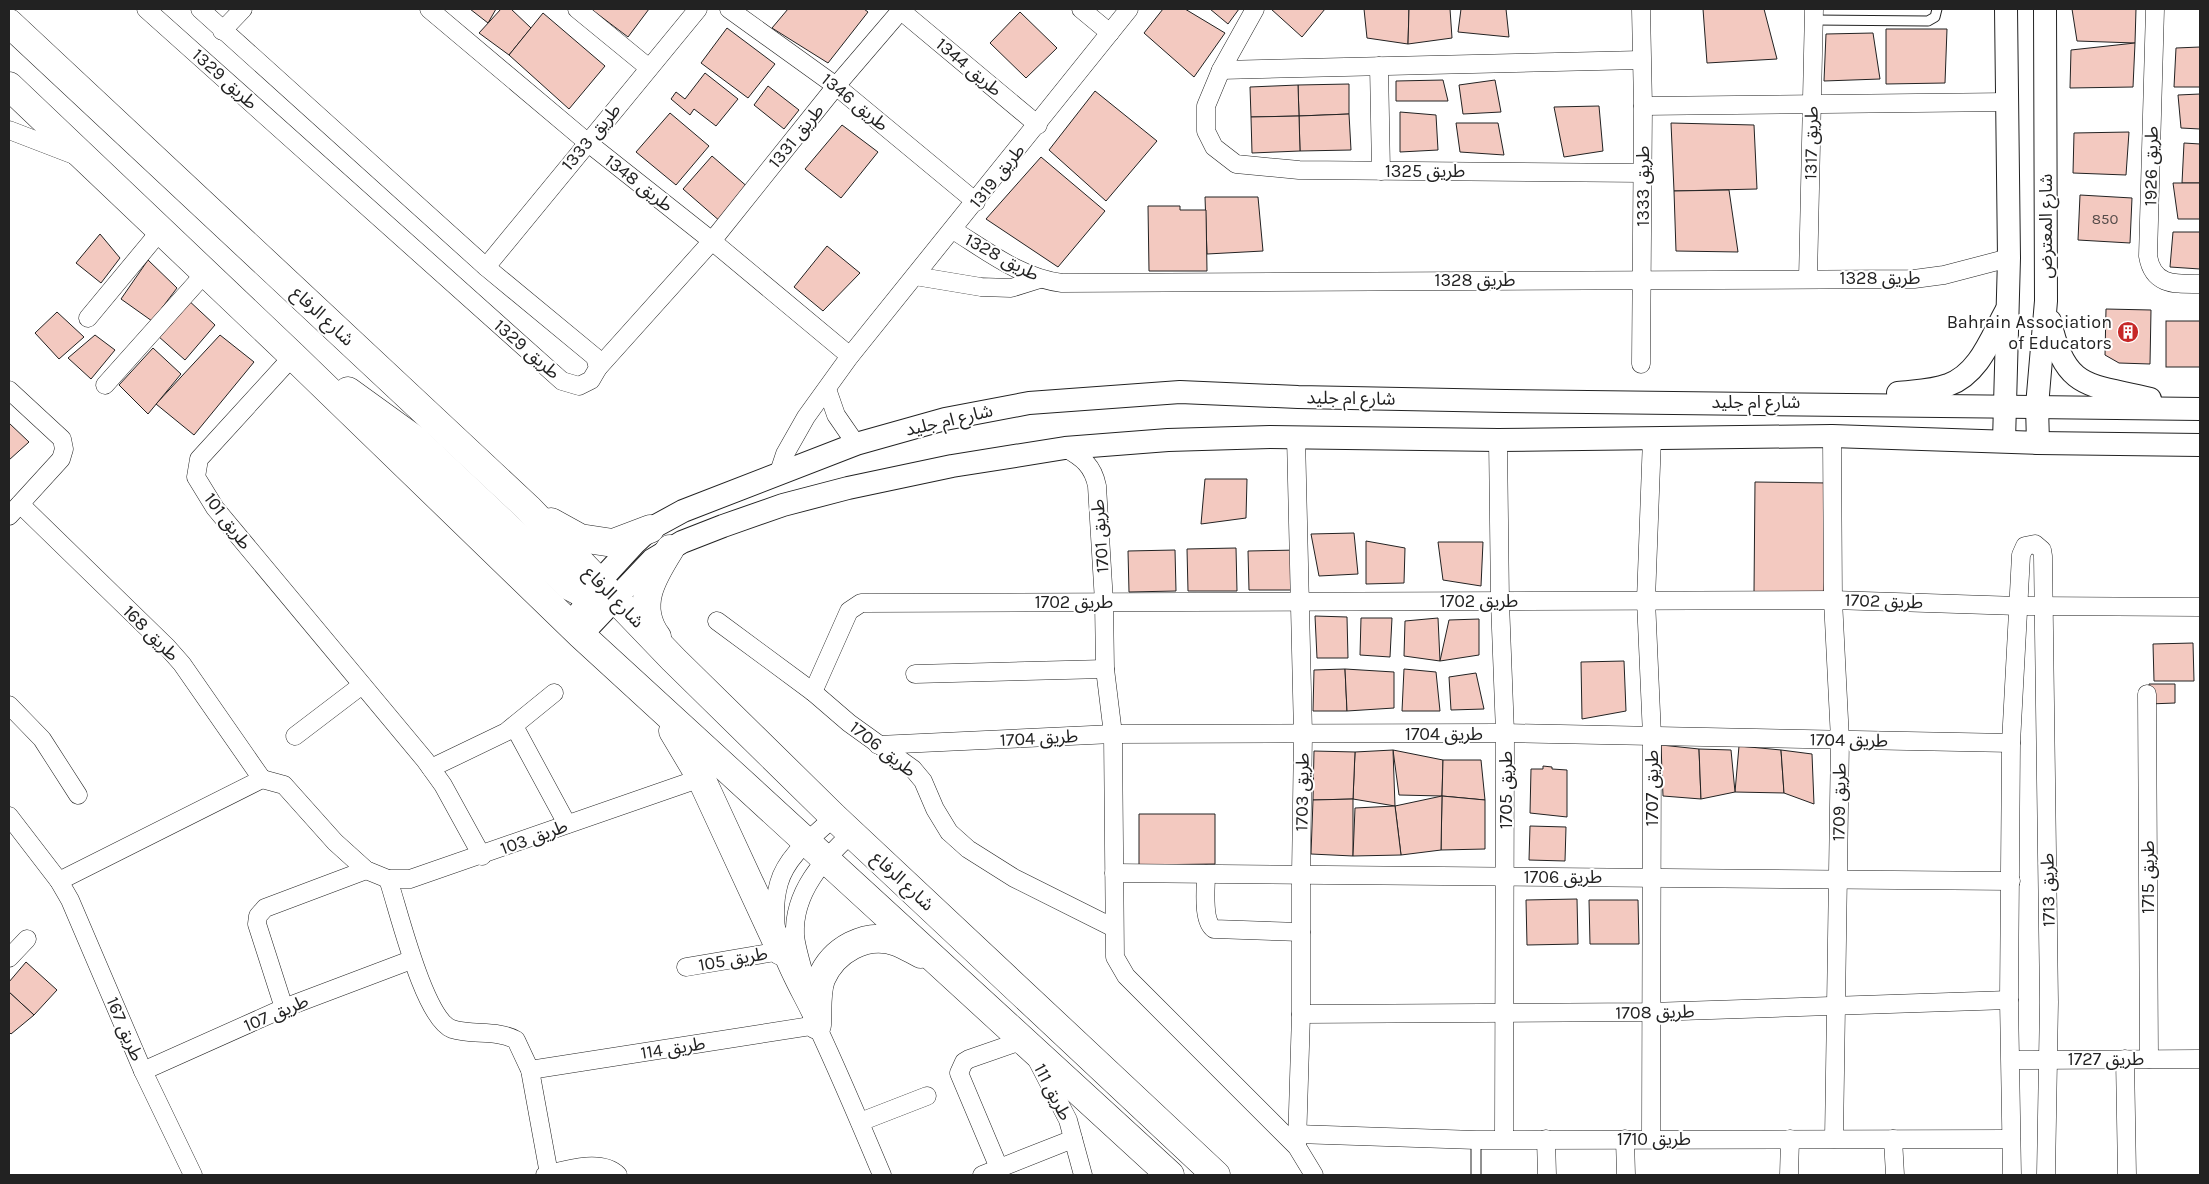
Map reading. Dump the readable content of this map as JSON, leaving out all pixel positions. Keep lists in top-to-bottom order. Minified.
{"streets":{"main road":["شارع الرفاع"],"street":["طريق 1344","طريق 1329","طريق 1346","طريق 1331","طريق 1333","طريق 1317","طريق 1926","طريق 1325","طريق 1319","طريق 1348","شارع المعترض","طريق 1328","شارع ام جليد","طريق 101","طريق 1701","طريق 1702","طريق 168","طريق 1704","طريق 1706","طريق 1707","طريق 1705","طريق 1703","طريق 1709","طريق 103","طريق 1715","طريق 1713","طريق 105","طريق 1708","طريق 107","طريق 167","طريق 114","طريق 1727","طريق 111","طريق 1710"]},"crossings":[["طريق 1344","طريق 1331"],["طريق 1344","طريق 1319"],["طريق 1329","طريق 1331"],["طريق 1329","طريق 1333"],["طريق 1346","طريق 1331"],["طريق 1346","طريق 1319"],["طريق 1331","طريق 1348"],["طريق 1333","طريق 1325"],["طريق 1333","طريق 1348"],["طريق 1333","طريق 1328"],["طريق 1317","طريق 1328"],["طريق 1319","طريق 1348"],["طريق 1319","طريق 1328"],["طريق 1319","شارع ام جليد"],["شارع المعترض","طريق 1328"],["شارع المعترض","شارع ام جليد"],["شارع الرفاع","شارع ام جليد"],["شارع الرفاع","طريق 101"],["شارع الرفاع","طريق 111"],["شارع ام جليد","طريق 1701"],["شارع ام جليد","طريق 1707"],["شارع ام جليد","طريق 1705"],["شارع ام جليد","طريق 1703"],["شارع ام جليد","طريق 1709"],["طريق 101","طريق 103"],["طريق 1701","طريق 1702"],["طريق 1701","طريق 1704"],["طريق 1701","طريق 1706"],["طريق 1701","طريق 1703"],["طريق 1701","طريق 1710"],["طريق 1702","طريق 1706"],["طريق 1702","طريق 1707"],["طريق 1702","طريق 1705"],["طريق 1702","طريق 1703"],["طريق 1702","طريق 1709"],["طريق 1702","طريق 1713"],["طريق 168","طريق 103"],["طريق 1704","طريق 1706"],["طريق 1704","طريق 1707"],["طريق 1704","طريق 1705"],["طريق 1704","طريق 1703"],["طريق 1704","طريق 1709"],["طريق 1704","طريق 1713"],["طريق 1706","طريق 1707"],["طريق 1706","طريق 1705"],["طريق 1706","طريق 1703"],["طريق 1706","طريق 1709"],["طريق 1706","طريق 1713"],["طريق 1707","طريق 1708"],["طريق 1707","طريق 1710"],["طريق 1705","طريق 1708"],["طريق 1705","طريق 1710"],["طريق 1703","طريق 1708"],["طريق 1703","طريق 1710"],["طريق 1709","طريق 1708"],["طريق 1709","طريق 1710"],["طريق 1715","طريق 1727"],["طريق 1713","طريق 1708"],["طريق 1713","طريق 1727"],["طريق 1713","طريق 1710"],["طريق 107","طريق 167"]],"places":{"building":["Bahrain Association of Educators"]},"house_numbers":["850"]}
